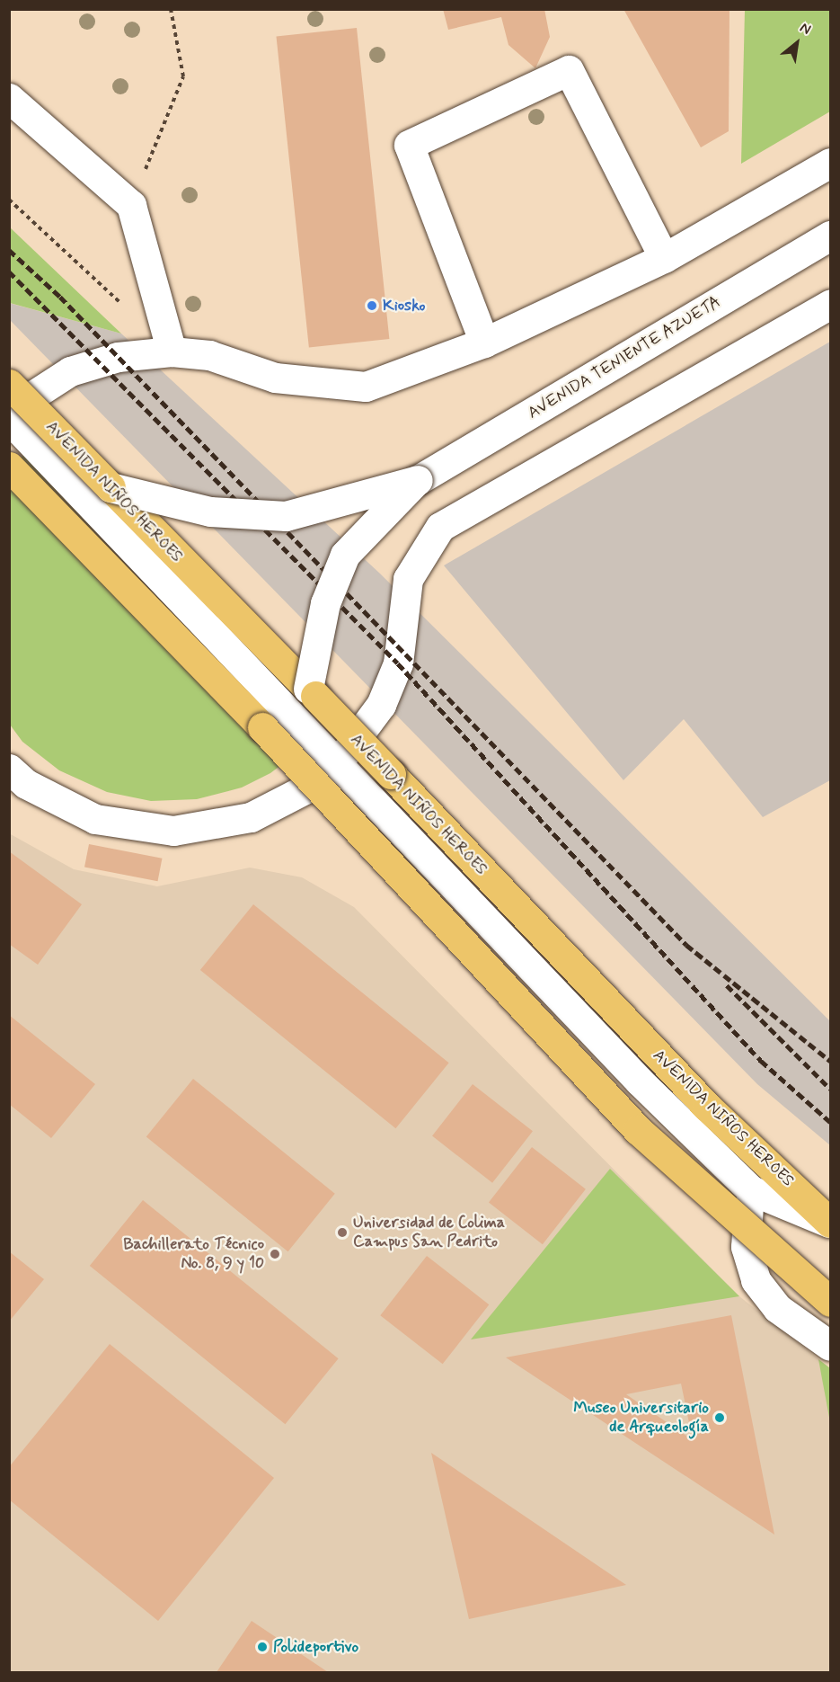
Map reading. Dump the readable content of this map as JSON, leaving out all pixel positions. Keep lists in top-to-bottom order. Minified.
{"streets":{"main road":["AVENIDA NIÑOS HEROES"],"street":["AVENIDA TENIENTE AZUETA"]},"crossings":[["AVENIDA TENIENTE AZUETA","AVENIDA NIÑOS HEROES"]],"places":["Kiosko","Universidad de Colima Campus San Pedrito","Bachillerato Técnico No. 8, 9 y 10","Museo Universitario de Arqueología","Polideportivo"],"north":"top right"}
